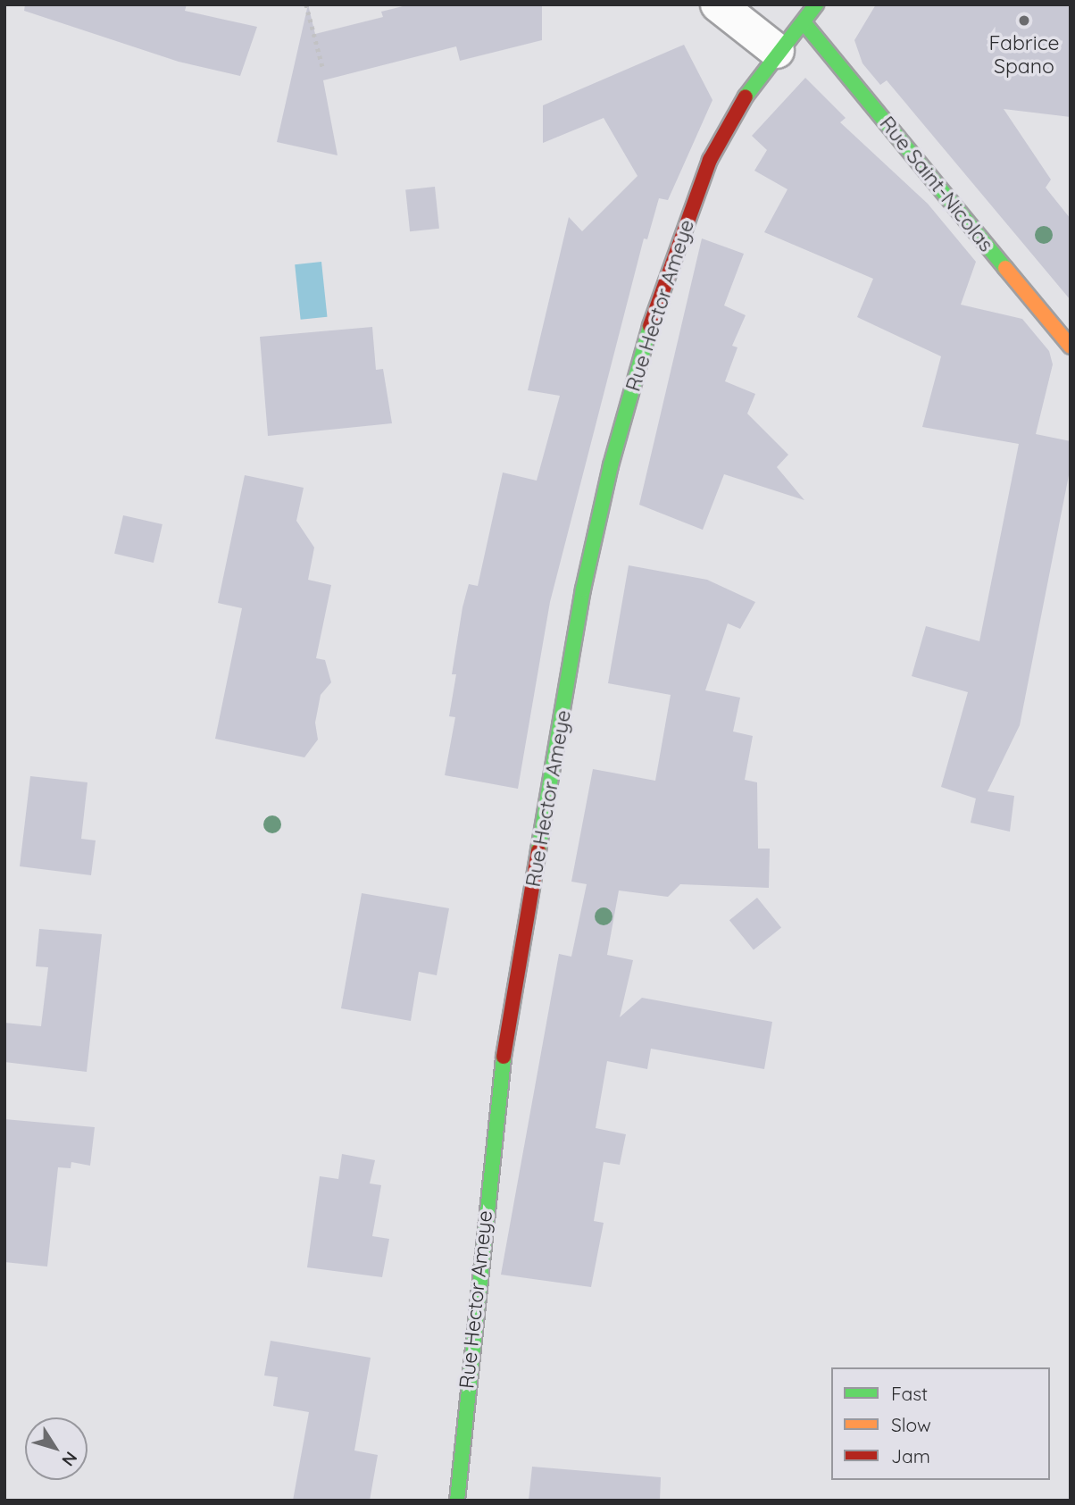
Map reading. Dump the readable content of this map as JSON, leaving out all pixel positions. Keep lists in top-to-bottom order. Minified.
{"streets":{"street":["Rue Saint-Nicolas","Rue Hector Ameye"]},"crossings":[["Rue Saint-Nicolas","Rue Hector Ameye"]],"places":["Fabrice Spano"],"legend":["Fast","Slow","Jam"],"north":"bottom right"}
